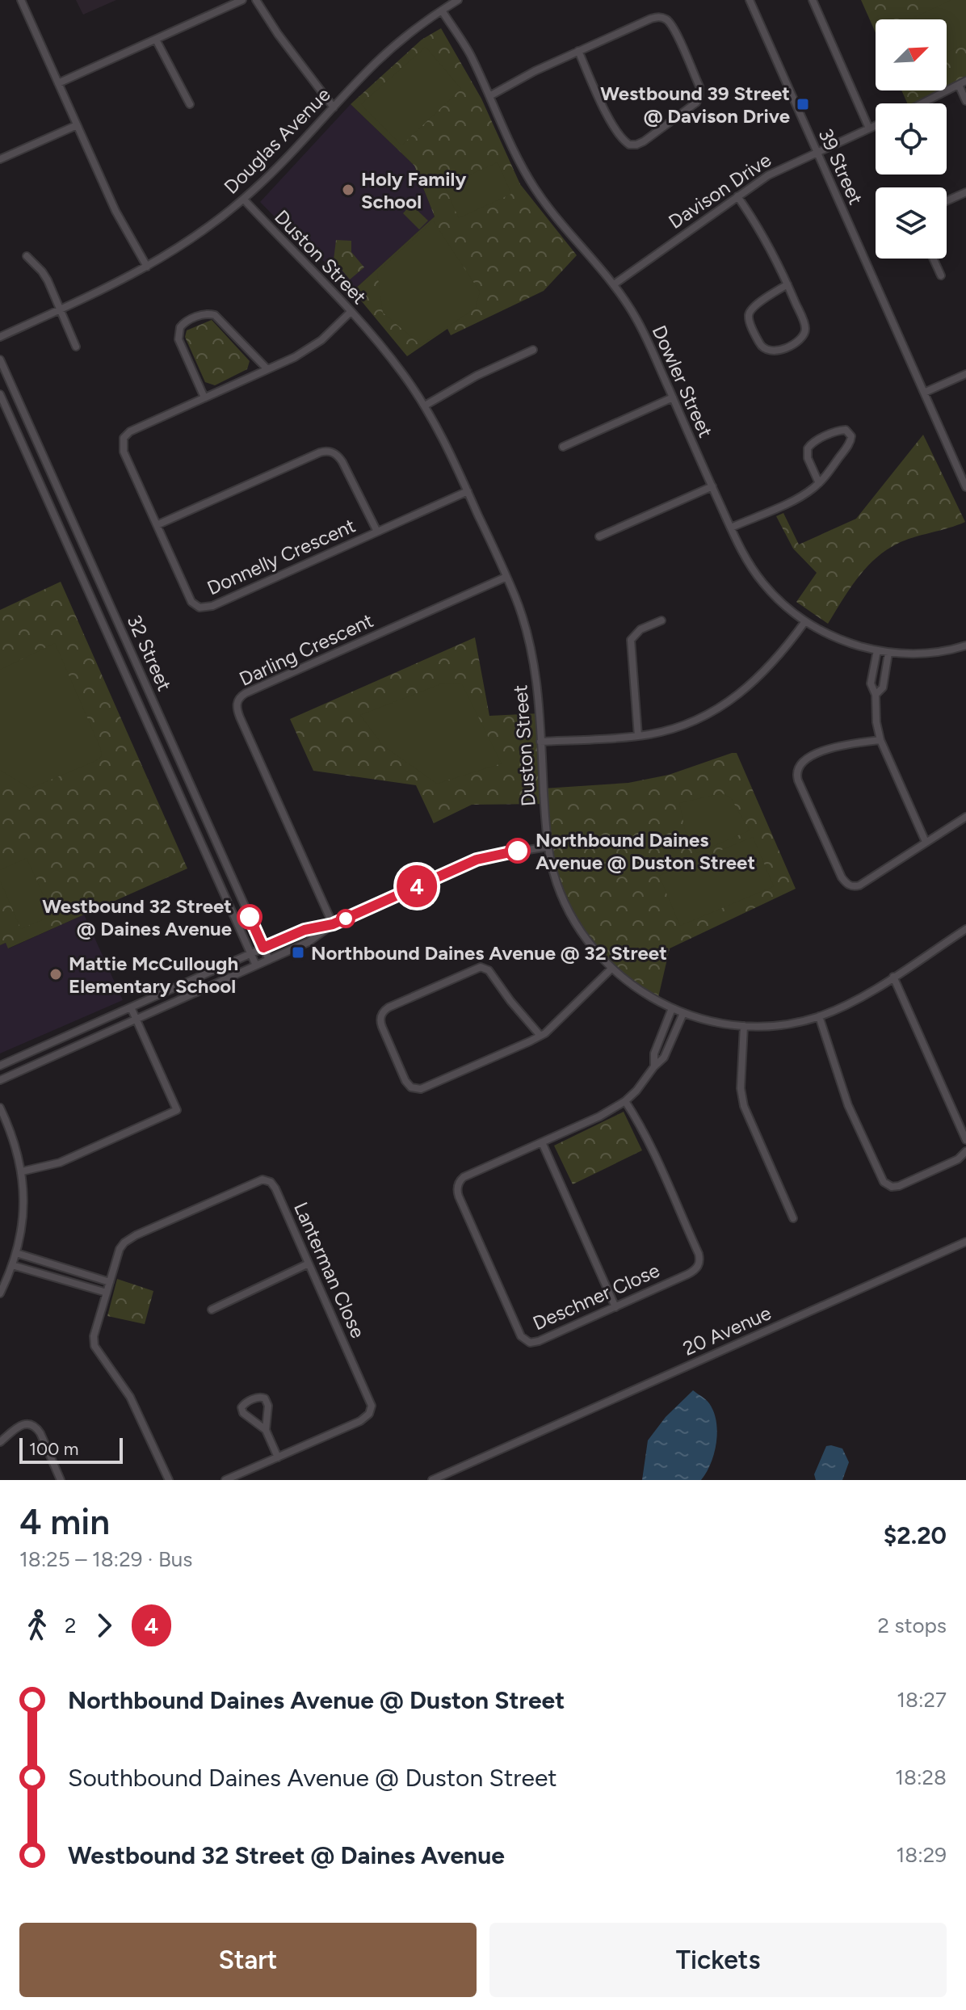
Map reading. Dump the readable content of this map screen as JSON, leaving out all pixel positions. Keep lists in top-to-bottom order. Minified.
{"streets":{"street":["Douglas Avenue","39 Street","Davison Drive","Duston Street","Dowler Street","Donnelly Crescent","Darling Crescent","32 Street","Lanterman Close","Deschner Close","20 Avenue"]},"crossings":[["Douglas Avenue","Duston Street"],["Douglas Avenue","Dowler Street"],["39 Street","Davison Drive"],["Davison Drive","Dowler Street"],["Duston Street","Donnelly Crescent"],["Duston Street","Darling Crescent"],["Duston Street","Deschner Close"]],"places":{"transit":["Westbound 39 Street @ Davison Drive","Northbound Daines Avenue @ 32 Street"],"other":["Holy Family School","Northbound Daines Avenue @ Duston Street","Westbound 32 Street @ Daines Avenue","Mattie McCullough Elementary School"]},"lines":["bus line 4"],"scale_bar":"100 m","north":"top right","page":{"on_map":"4","scale":"100 m","heading":["4 min","18:25 – 18:29 · Bus","$2.20"],"legs":["2","4","2 stops"],"list":[{"name":"Northbound Daines Avenue @ Duston Street","value":"18:27"},{"name":"Southbound Daines Avenue @ Duston Street","value":"18:28"},{"name":"Westbound 32 Street @ Daines Avenue","value":"18:29"}],"buttons":["Start","Tickets"]}}
